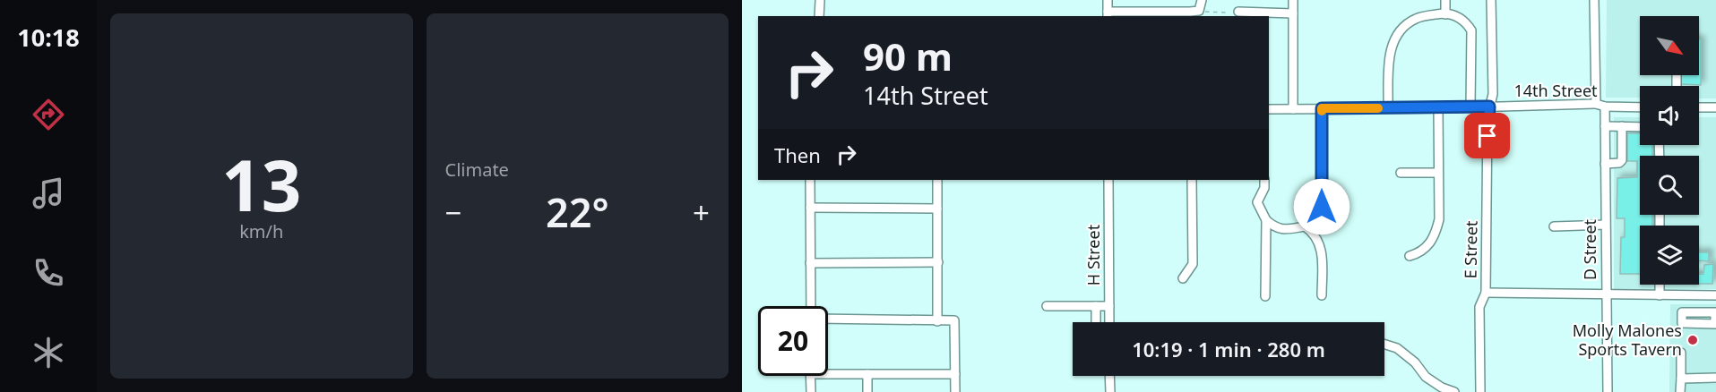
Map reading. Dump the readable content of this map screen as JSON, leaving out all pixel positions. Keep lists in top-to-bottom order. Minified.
{"streets":{"street":["14th Street","E Street","D Street","H Street"]},"crossings":[["14th Street","E Street"],["14th Street","D Street"]],"places":["Molly Malones Sports Tavern"],"north":"bottom right","page":{"tabs":"10:18","tile":[["13","km/h"],"Climate"],"turn":["90 m","14th Street"],"then":"Then","heat":["−","22°","+"],"limit":"20","trip":"10:19 · 1 min · 280 m"}}
